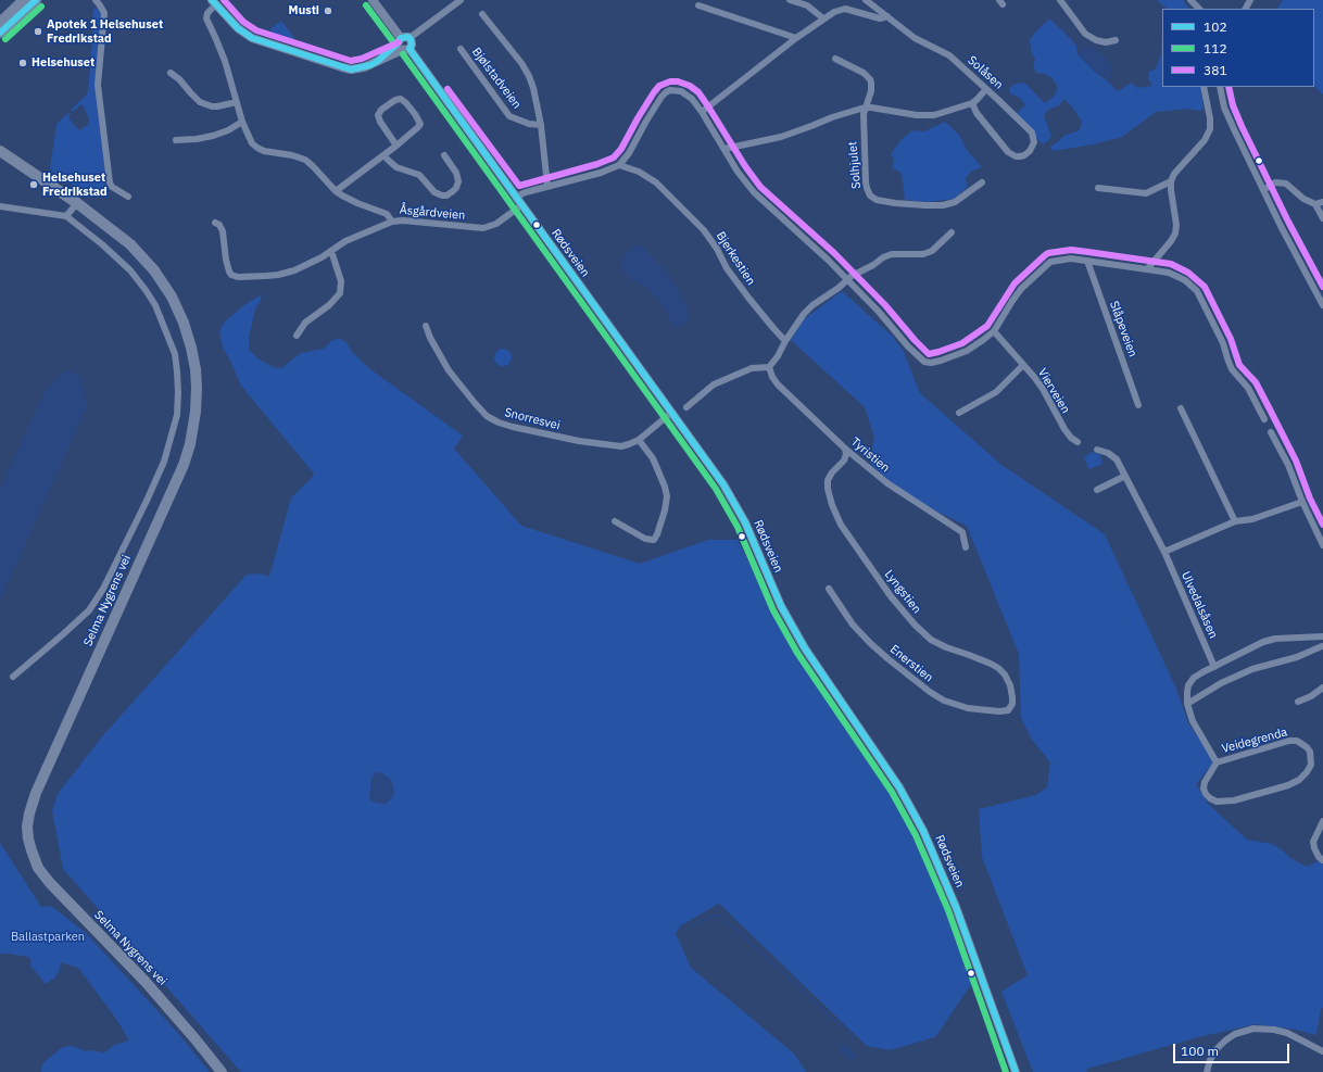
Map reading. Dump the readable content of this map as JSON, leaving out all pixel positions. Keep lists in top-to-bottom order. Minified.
{"streets":{"main road":["Selma Nygrens vei"],"street":["Solåsen","Bjølstadveien","Solhjulet","Åsgårdveien","Rødsveien","Bjerkestien","Slåpeveien","Vierveien","Snorresvei","Tyristien","Lyngstien","Ulvedalsåsen","Enerstien","Veidegrenda"]},"crossings":[["Åsgårdveien","Rødsveien"],["Rødsveien","Snorresvei"],["Tyristien","Lyngstien"],["Lyngstien","Enerstien"],["Ulvedalsåsen","Veidegrenda"]],"parks":["Ballastparken"],"places":["Musti","Apotek 1 Helsehuset Fredrikstad","Helsehuset","Helsehuset Fredrikstad"],"lines":["transit line 102","transit line 381","transit line 112"],"legend":["102","112","381"],"scale_bar":"100 m"}
